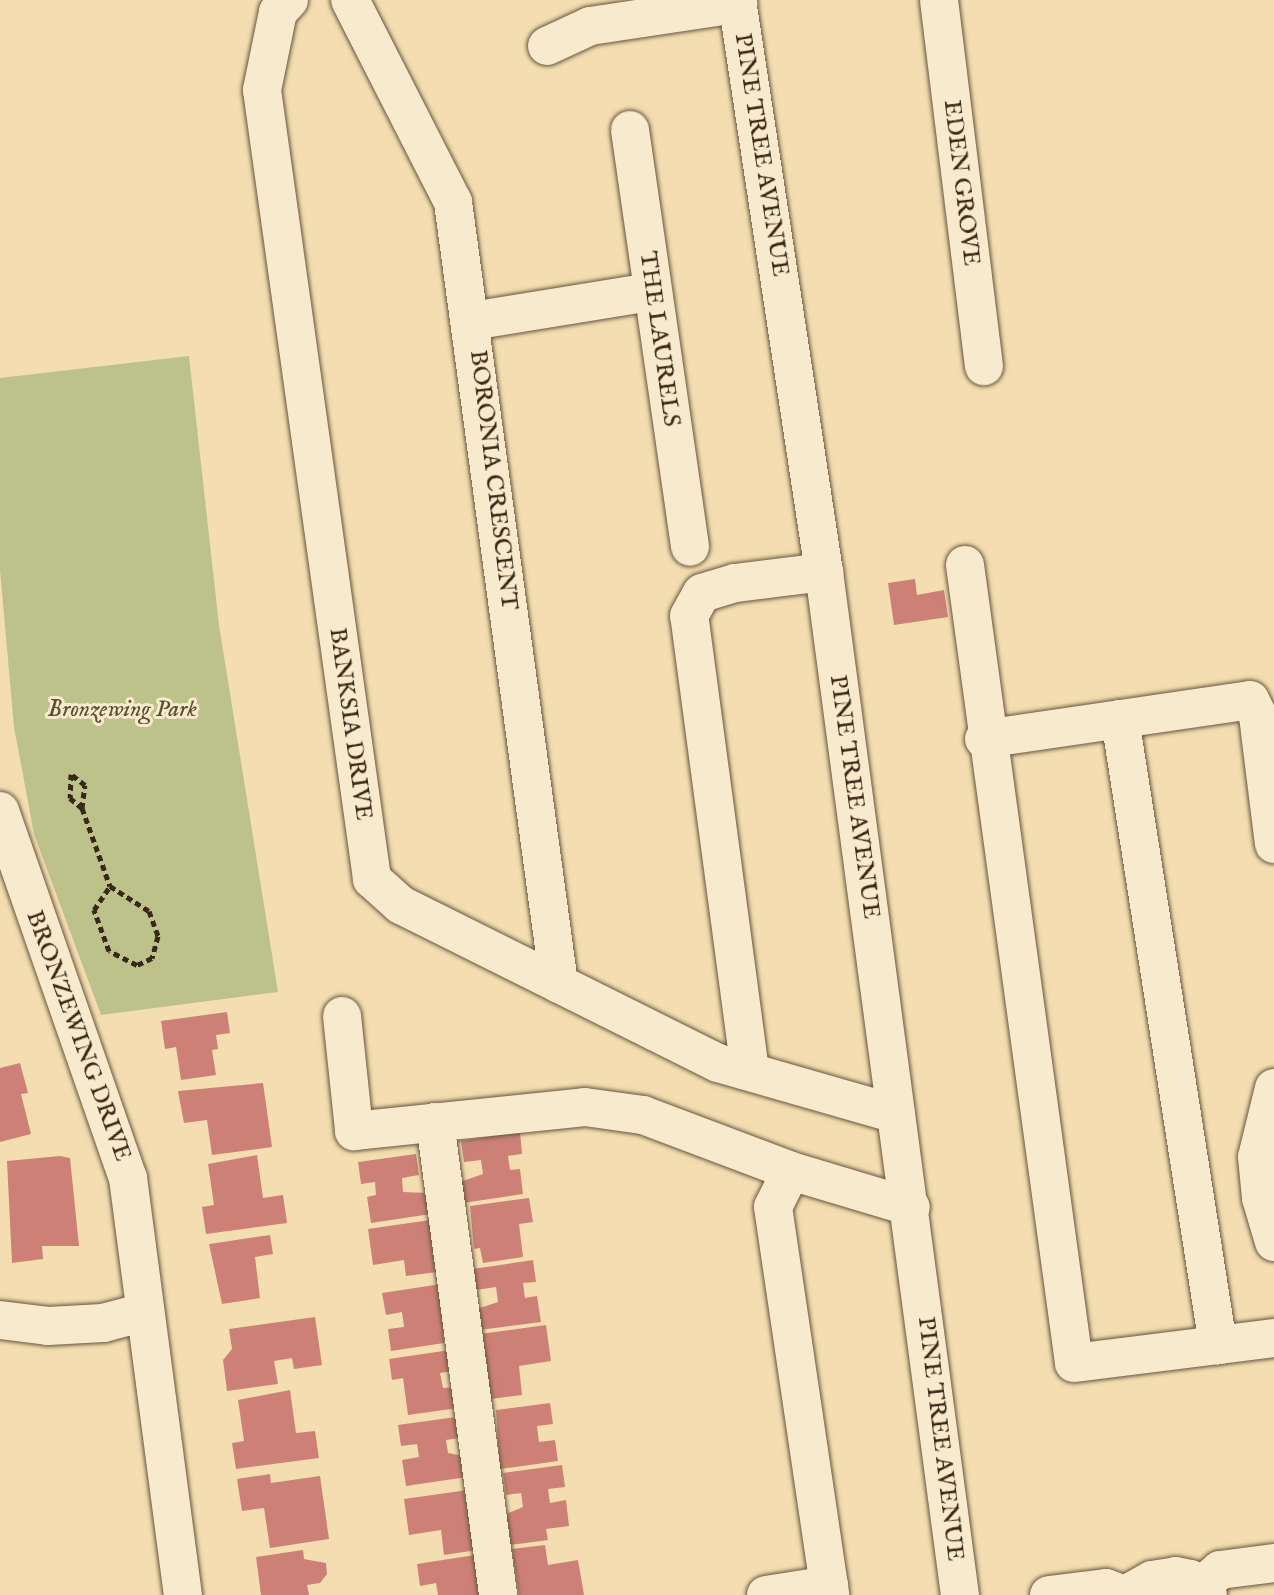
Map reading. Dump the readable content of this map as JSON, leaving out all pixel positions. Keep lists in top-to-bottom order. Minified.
{"streets":{"street":["PINE TREE AVENUE","EDEN GROVE","THE LAURELS","BORONIA CRESCENT","BANKSIA DRIVE","BRONZEWING DRIVE"]},"crossings":[["PINE TREE AVENUE","BANKSIA DRIVE"],["BORONIA CRESCENT","BANKSIA DRIVE"]],"parks":["Bronzewing Park"]}
